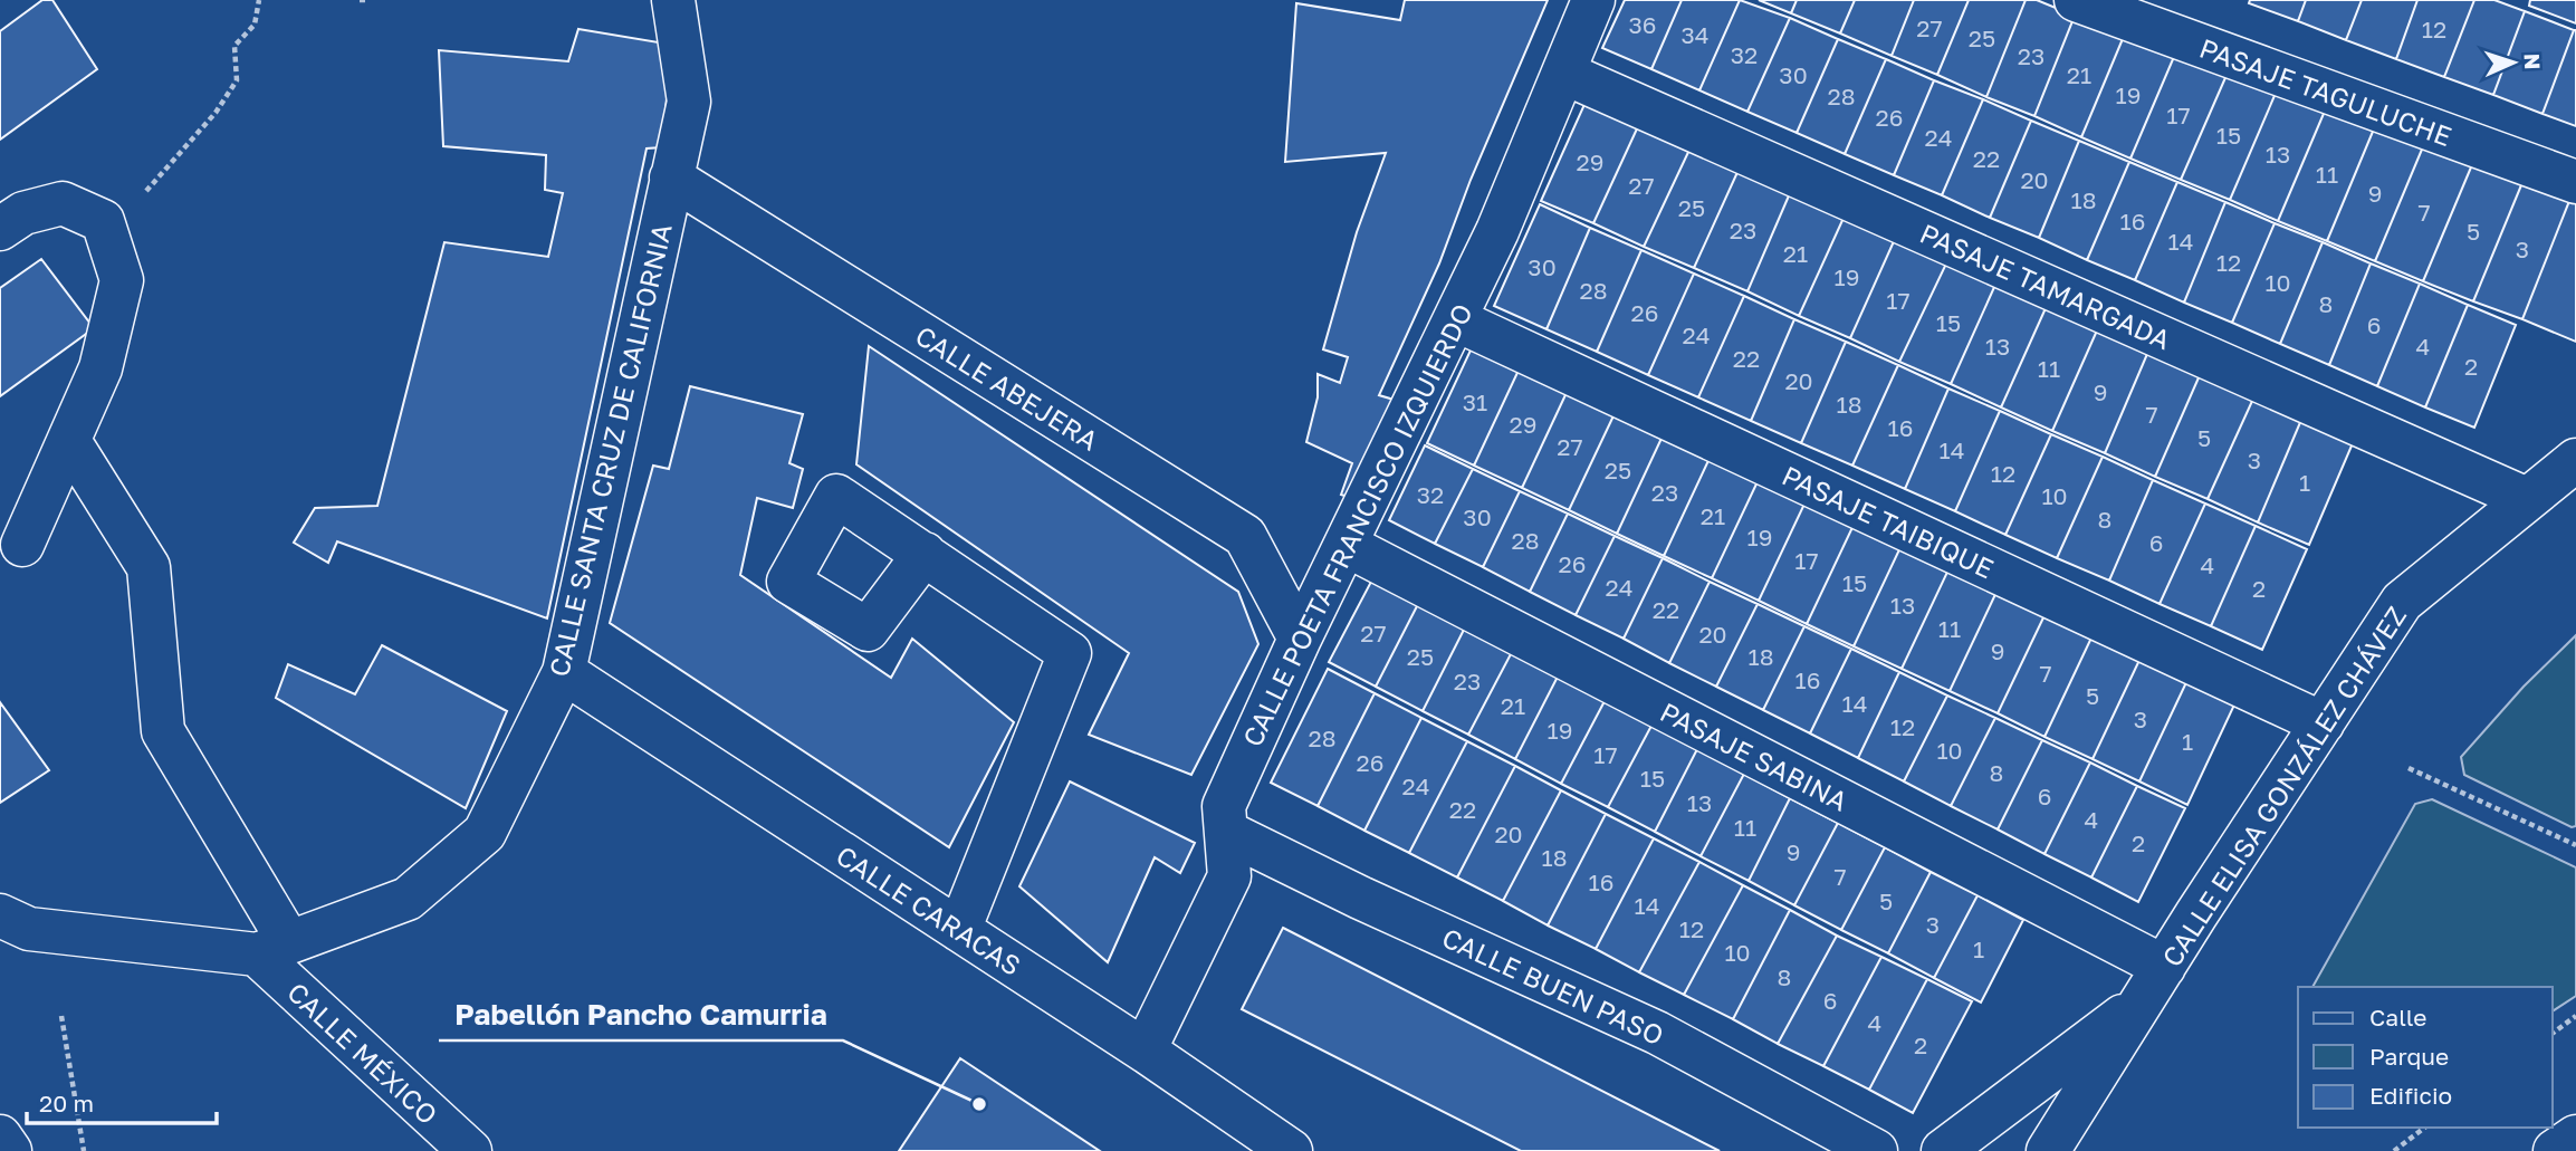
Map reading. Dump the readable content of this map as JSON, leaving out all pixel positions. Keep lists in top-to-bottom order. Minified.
{"streets":{"main road":["PASAJE TAGULUCHE","PASAJE TAMARGADA","CALLE ABEJERA","CALLE SANTA CRUZ DE CALIFORNIA","PASAJE TAIBIQUE","CALLE POETA FRANCISCO IZQUIERDO","PASAJE SABINA","CALLE ELISA GONZÁLEZ CHÁVEZ","CALLE CARACAS","CALLE BUEN PASO","CALLE MÉXICO"]},"crossings":[["PASAJE TAMARGADA","CALLE POETA FRANCISCO IZQUIERDO"],["PASAJE TAMARGADA","CALLE ELISA GONZÁLEZ CHÁVEZ"],["CALLE ABEJERA","CALLE SANTA CRUZ DE CALIFORNIA"],["CALLE ABEJERA","CALLE POETA FRANCISCO IZQUIERDO"],["CALLE SANTA CRUZ DE CALIFORNIA","CALLE CARACAS"],["CALLE SANTA CRUZ DE CALIFORNIA","CALLE MÉXICO"],["PASAJE TAIBIQUE","CALLE POETA FRANCISCO IZQUIERDO"],["PASAJE TAIBIQUE","CALLE ELISA GONZÁLEZ CHÁVEZ"],["CALLE POETA FRANCISCO IZQUIERDO","PASAJE SABINA"],["CALLE POETA FRANCISCO IZQUIERDO","CALLE CARACAS"],["CALLE POETA FRANCISCO IZQUIERDO","CALLE BUEN PASO"],["PASAJE SABINA","CALLE ELISA GONZÁLEZ CHÁVEZ"]],"places":["Pabellón Pancho Camurria"],"house_numbers":["36","27","12","34","25","32","23","30","21","19","28","17","26","15","24","13","22","29","11","20","27","9","18","25","7","16","23","5","14","3","21","12","30","19","10","28","17","8","26","15","6","24","13","4","22","2","11","20","9","31","18","7","29","16","5","27","14","3","25","12","1","23","32","10","21","30","8","19","28","6","17","26","4","15","24","2","13","22","11","27","20","9","25","18","7","16","23","5","14","21","3","12","19","28","1","10","17","26","8","15","24","6","13","22","4","11","20","2","9","18","7","16","5","14","3","12","1","10","8","6","4","2"],"legend":["Calle","Parque","Edificio"],"scale_bar":"20 m","north":"right"}
